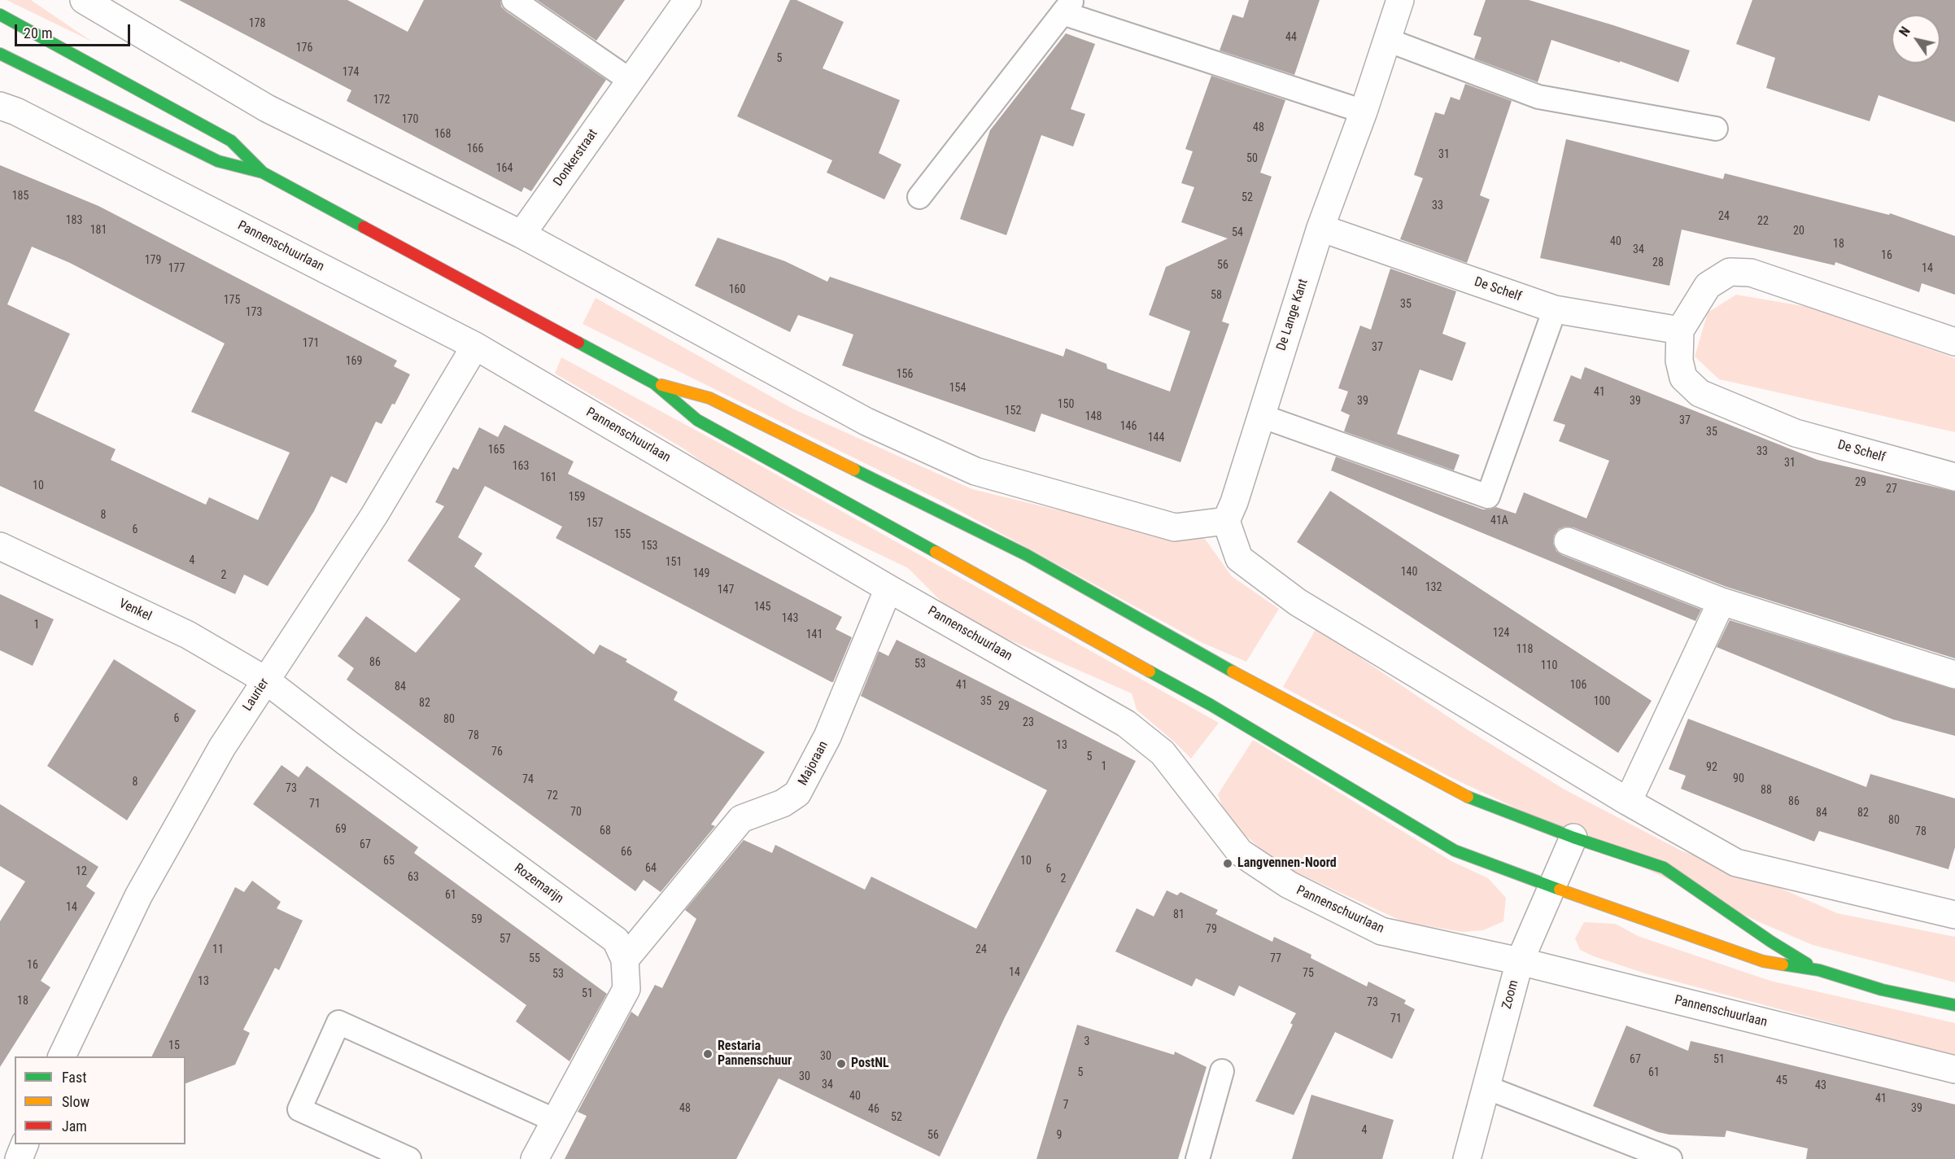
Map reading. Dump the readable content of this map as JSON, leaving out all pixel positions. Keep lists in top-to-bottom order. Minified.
{"streets":{"street":["Donkerstraat","Pannenschuurlaan","De Schelf","De Lange Kant","Venkel","Laurier","Majoraan","Rozemarijn","Zoom"]},"crossings":[["Pannenschuurlaan","Laurier"],["Pannenschuurlaan","Majoraan"],["Pannenschuurlaan","Zoom"],["De Schelf","De Lange Kant"],["Venkel","Laurier"],["Venkel","Rozemarijn"],["Laurier","Rozemarijn"],["Majoraan","Rozemarijn"]],"places":["Langvennen-Noord","Restaria Pannenschuur","PostNL"],"house_numbers":["178","44","176","5","174","172","170","48","168","166","31","50","164","185","52","33","24","183","22","181","20","54","40","18","34","16","179","28","56","177","14","160","58","175","35","173","171","37","169","156","154","41","39","39","150","152","148","37","146","35","144","165","33","31","163","161","29","10","27","159","8","41A","157","6","155","153","4","151","140","149","2","132","147","145","143","1","124","141","118","86","53","110","41","106","84","35","100","82","29","6","80","23","78","13","76","5","1","92","90","74","8","73","88","72","86","71","70","84","82","80","69","68","78","67","66","65","10","64","6","12","63","2","61","14","81","59","79","57","11","24","55","77","16","14","75","53","13","51","18","73","71","3","15","30","67","51","5","61","30","45","34","43","40","41","7","48","39","46","52","4","56","9"],"legend":["Fast","Slow","Jam"],"scale_bar":"20 m","north":"top left"}
